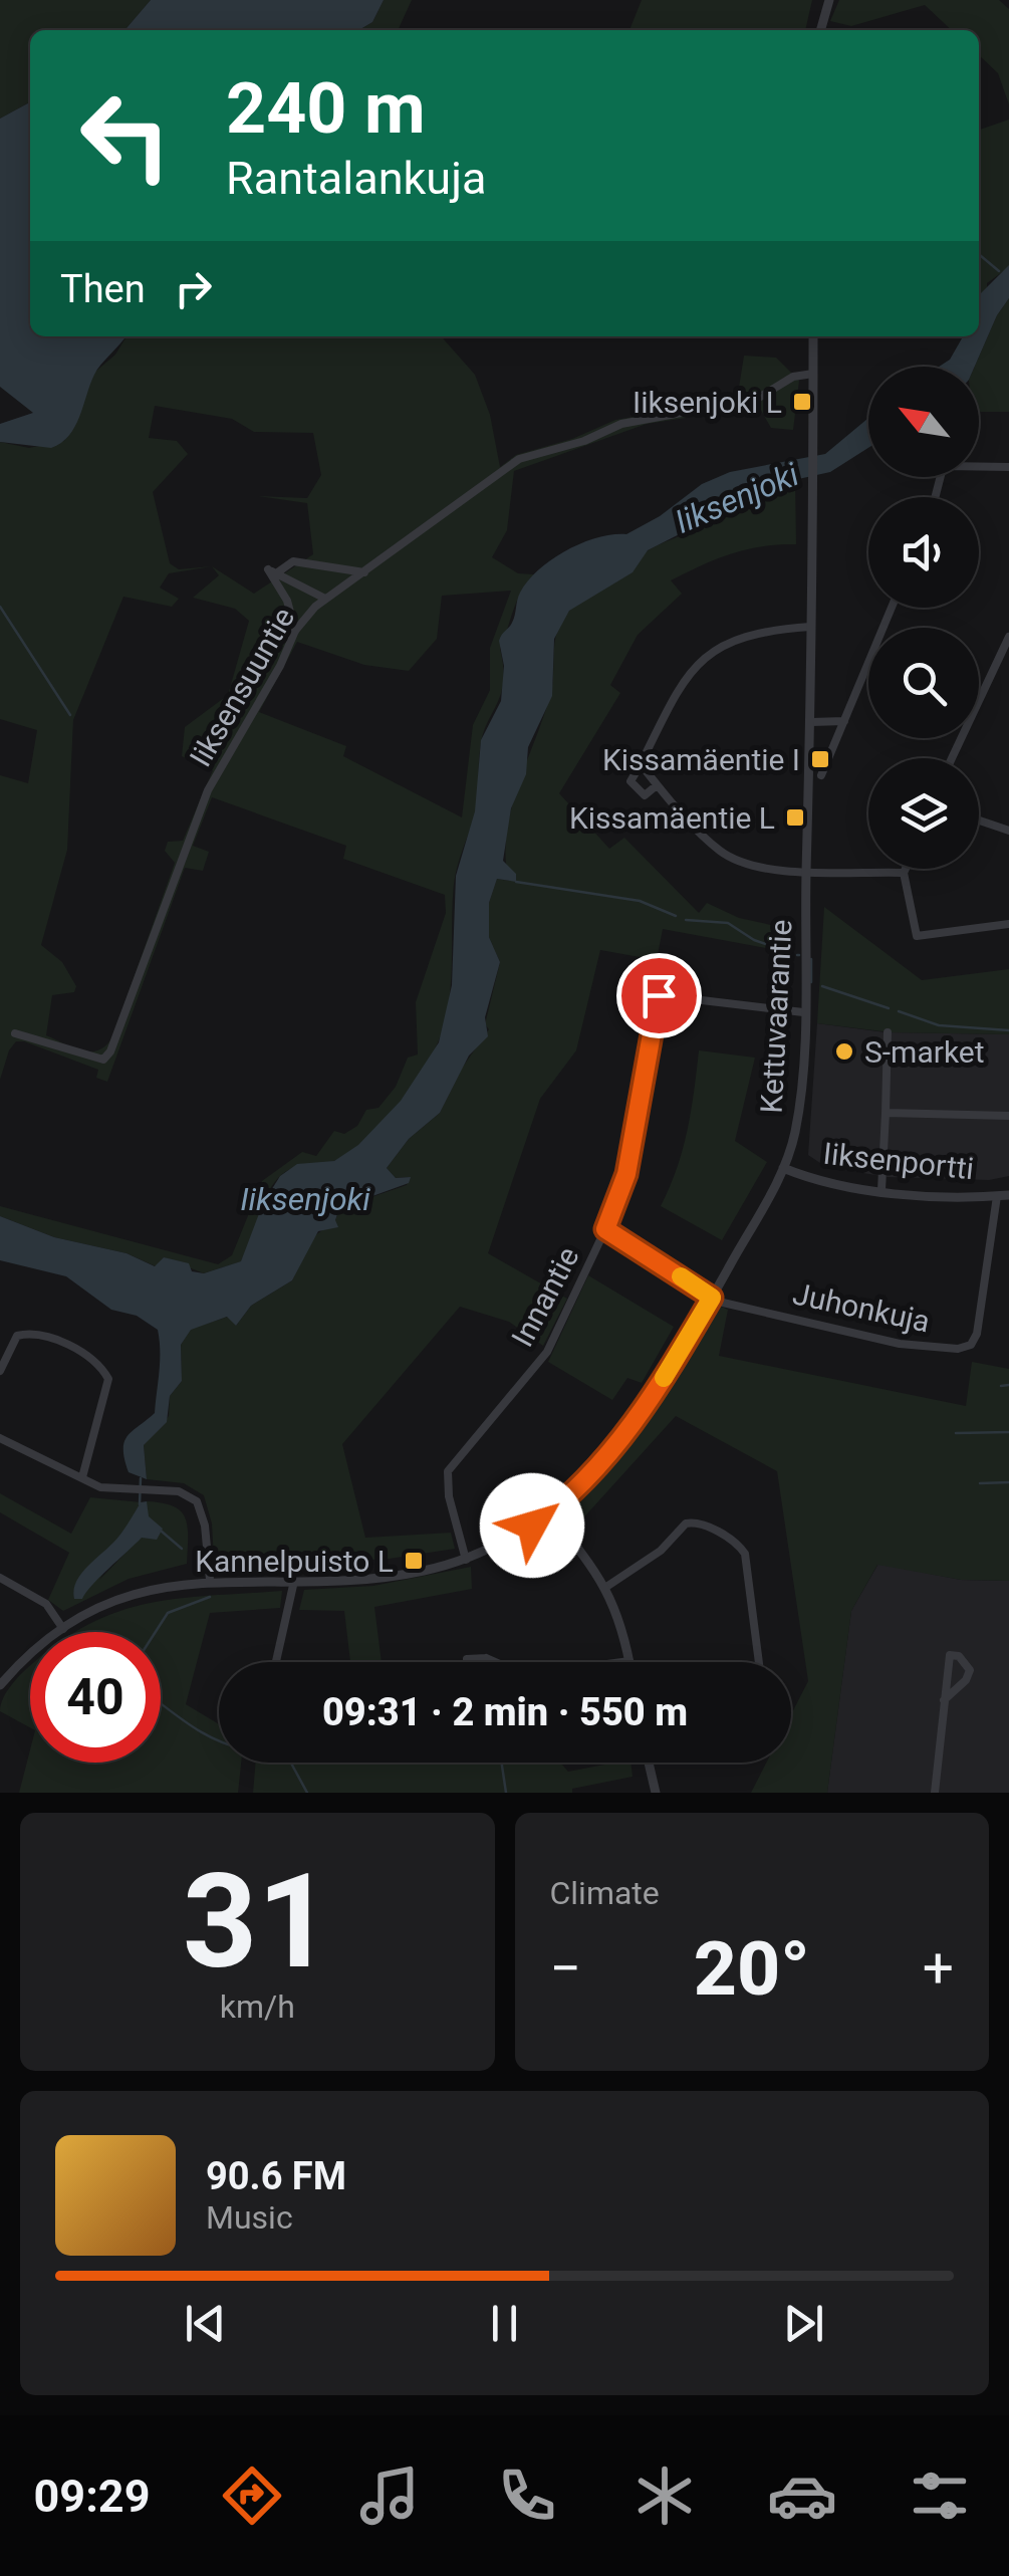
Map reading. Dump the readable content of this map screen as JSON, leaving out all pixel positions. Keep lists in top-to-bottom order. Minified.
{"streets":{"street":["Iiksensuuntie","Kettuvaarantie","Iiksenportti","Innantie","Juhonkuja"]},"crossings":[["Iiksensuuntie","Kettuvaarantie"],["Kettuvaarantie","Iiksenportti"],["Kettuvaarantie","Innantie"],["Kettuvaarantie","Juhonkuja"],["Iiksenportti","Juhonkuja"]],"water":["Iiksenjoki"],"places":{"transit":["Iiksenjoki L","Kissamäentie I","Kissamäentie L","Kannelpuisto L"],"other":["S-market"]},"north":"top left","page":{"turn":["240 m","Rantalankuja"],"then":"Then","limit":"40","trip":"09:31 · 2 min · 550 m","tile":[["31","km/h"],"Climate"],"heat":["−","20°","+"],"song":["90.6 FM","Music"],"tabs":"09:29"}}
